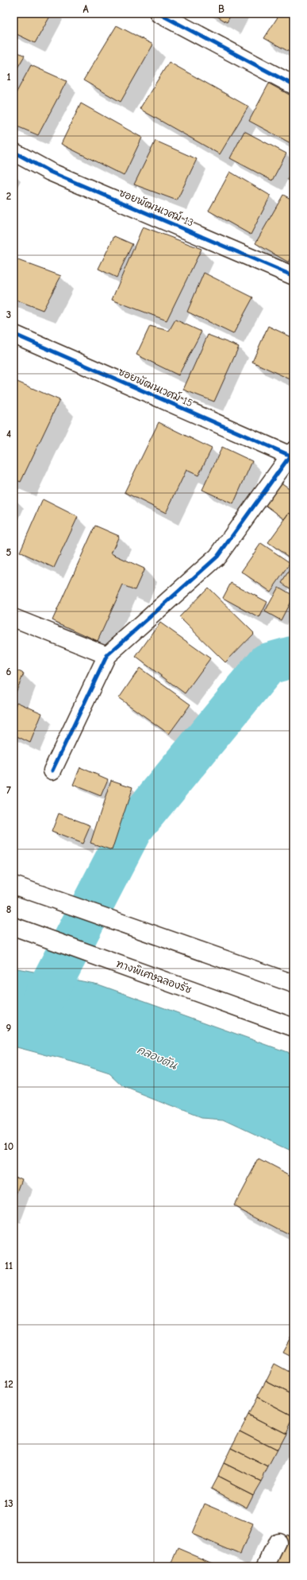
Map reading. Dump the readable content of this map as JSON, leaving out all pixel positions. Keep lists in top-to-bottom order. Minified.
{"streets":{"main road":["ซอยพัฒนเวศม์ 13","ซอยพัฒนเวศม์ 15","ทางพิเศษฉลองรัช"]},"water":["คลองตัน"],"grid":{"columns":["A","B"],"rows":["1","2","3","4","5","6","7","8","9","10","11","12","13"]}}
